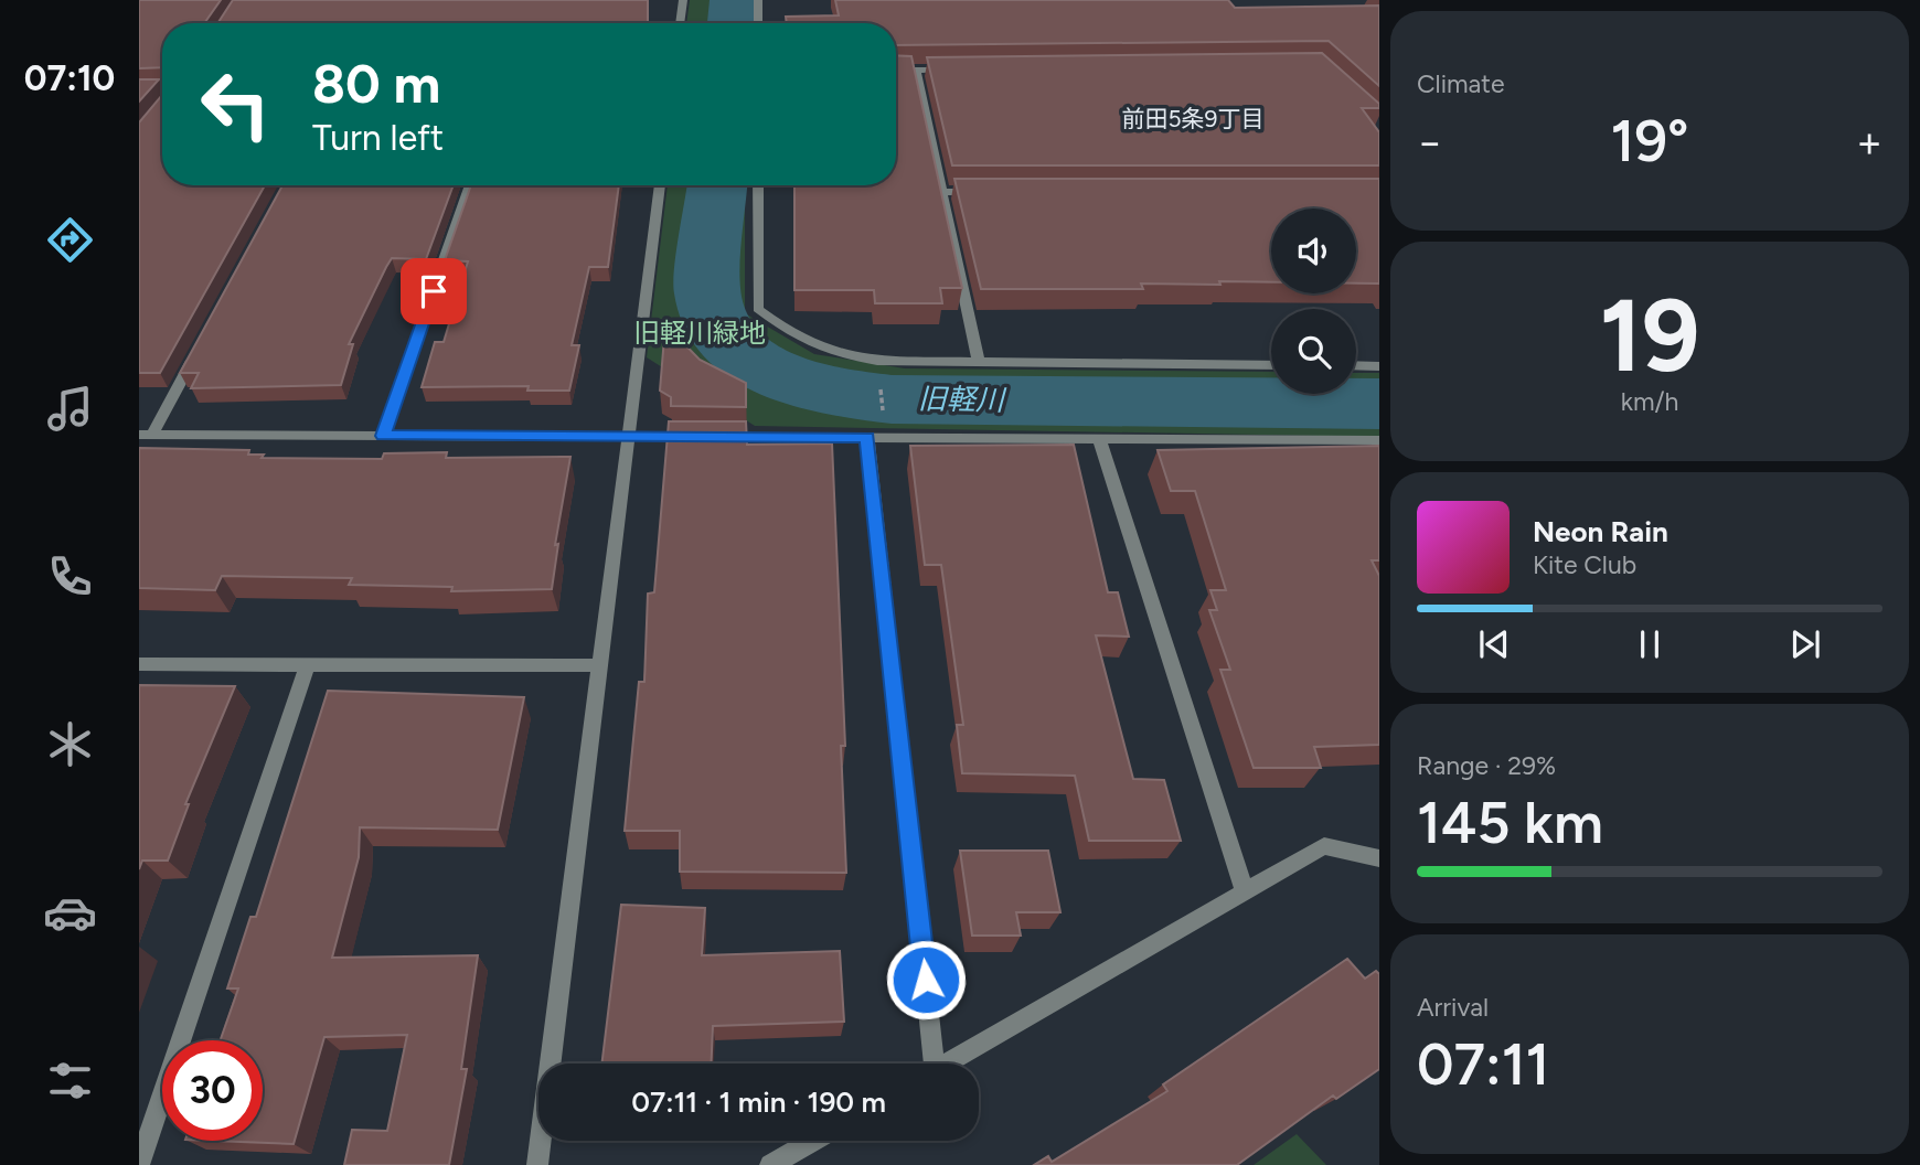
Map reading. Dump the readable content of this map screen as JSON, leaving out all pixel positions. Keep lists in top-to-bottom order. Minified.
{"districts":["前田5条9丁目"],"water":["旧軽川"],"parks":["旧軽川緑地"],"page":{"tabs":"07:10","tile":["Climate",["19","km/h"],["Range · 29%","145 km"],["Arrival","07:11"]],"turn":["80 m","Turn left"],"heat":["−","19°","+"],"song":["Neon Rain","Kite Club"],"limit":"30","trip":"07:11 · 1 min · 190 m"}}
